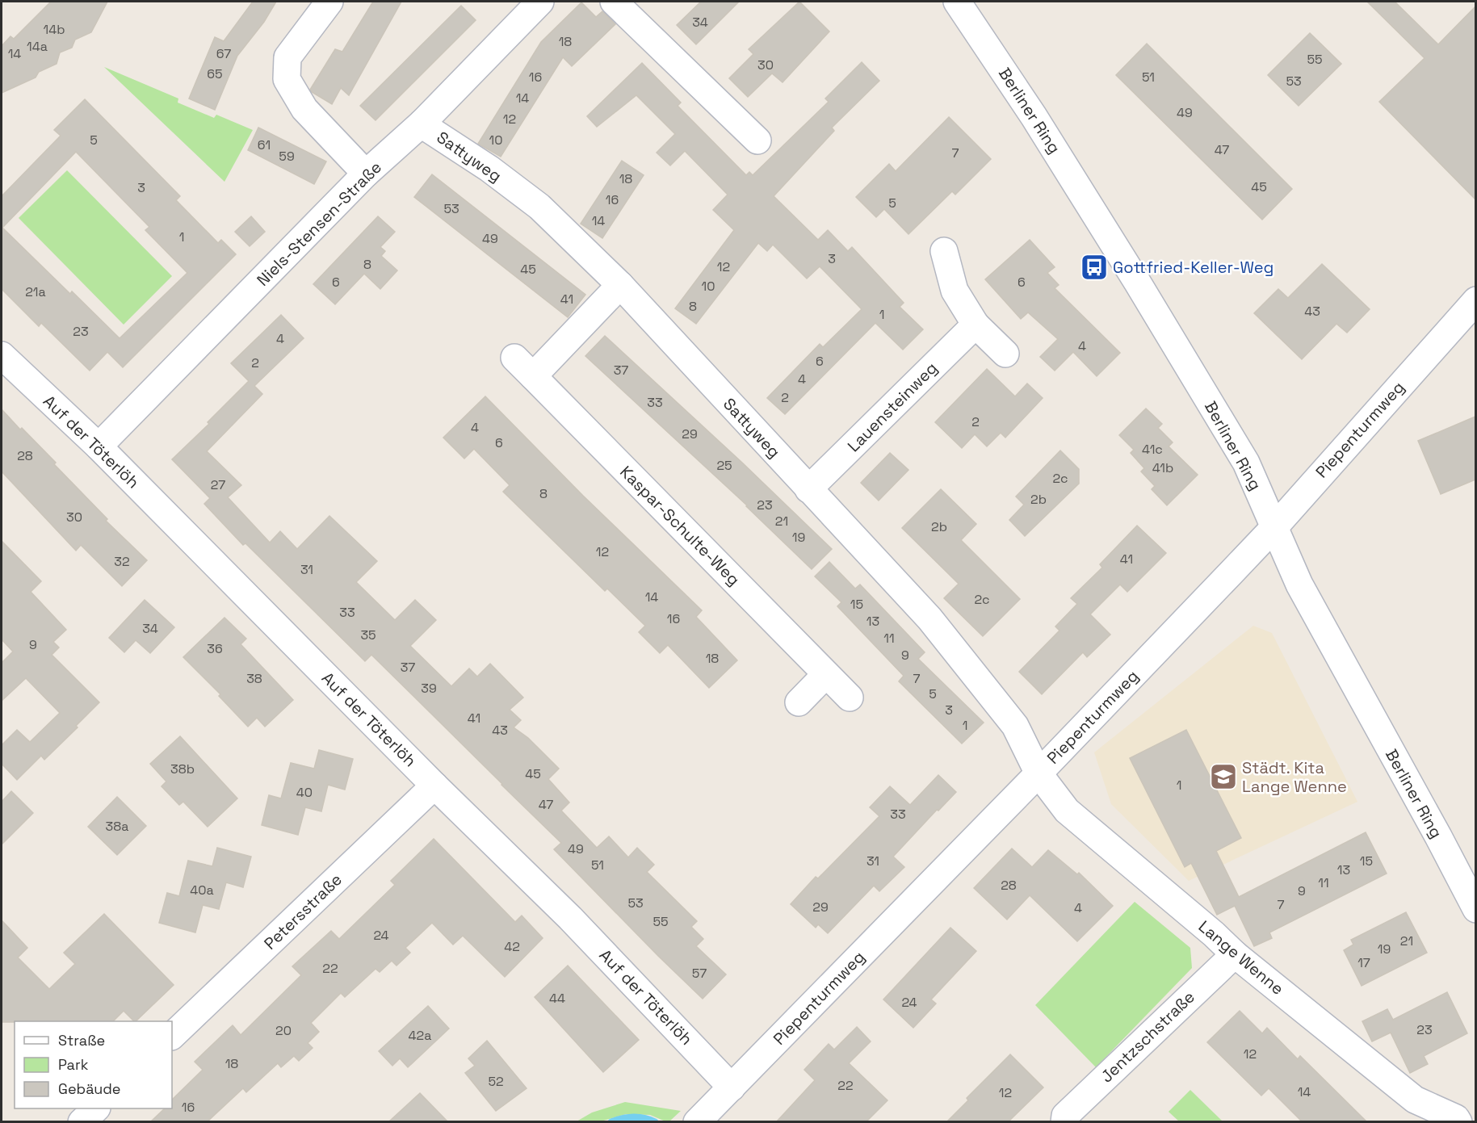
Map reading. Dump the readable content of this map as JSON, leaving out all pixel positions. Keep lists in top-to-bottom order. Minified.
{"streets":{"street":["Berliner Ring","Sattyweg","Niels-Stensen-Straße","Lauensteinweg","Piepenturmweg","Auf der Töterlöh","Kaspar-Schulte-Weg","Petersstraße","Lange Wenne","Jentzschstraße"]},"crossings":[["Berliner Ring","Piepenturmweg"],["Sattyweg","Niels-Stensen-Straße"],["Sattyweg","Lauensteinweg"],["Sattyweg","Piepenturmweg"],["Sattyweg","Lange Wenne"],["Niels-Stensen-Straße","Auf der Töterlöh"],["Piepenturmweg","Auf der Töterlöh"],["Piepenturmweg","Lange Wenne"],["Auf der Töterlöh","Petersstraße"],["Lange Wenne","Jentzschstraße"]],"places":{"bus stop":["Gottfried-Keller-Weg"],"school or university":["Städt. Kita Lange Wenne"]},"house_numbers":["34","14b","18","14a","14","67","55","30","65","16","51","53","14","49","12","5","10","61","47","7","59","18","45","3","16","5","53","14","1","49","3","8","12","45","6","6","10","21a","41","8","43","1","23","4","4","6","2","37","4","2","33","2","4","29","6","41c","28","25","41b","2c","27","8","2b","23","30","21","2b","19","12","41","32","31","14","2c","15","33","16","13","34","35","11","9","36","9","18","37","38","7","39","5","3","41","1","43","38b","45","1","40","47","33","38a","49","31","15","51","13","11","28","40a","9","53","7","29","4","55","24","21","42","19","17","22","57","44","24","23","20","42a","12","18","52","22","14","12","16"],"legend":["Straße","Park","Gebäude"]}
